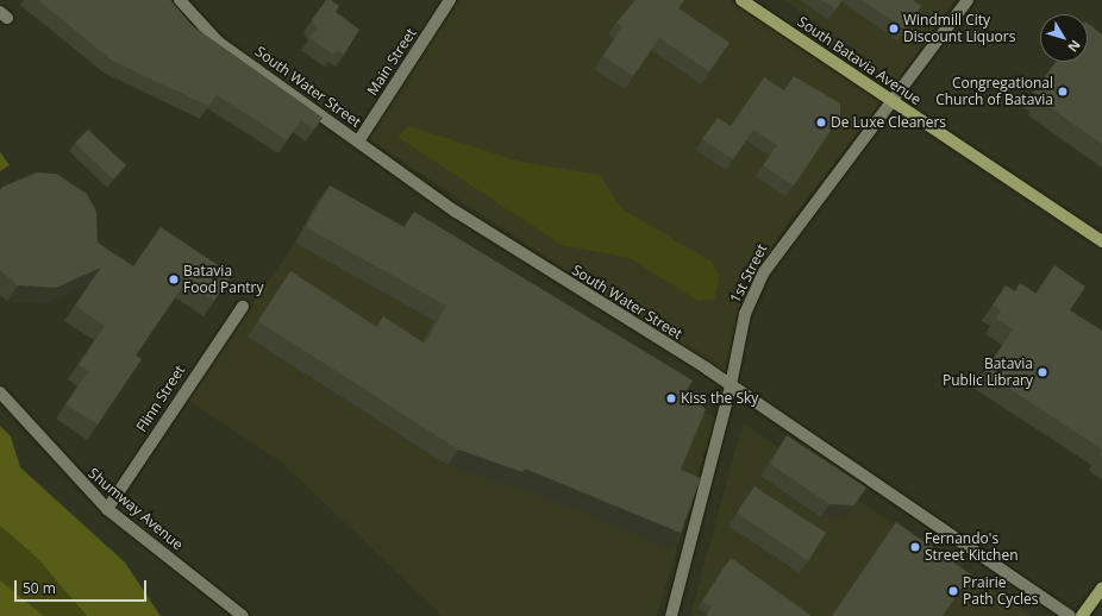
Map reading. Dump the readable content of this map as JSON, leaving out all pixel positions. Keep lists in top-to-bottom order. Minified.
{"streets":{"main road":["South Batavia Avenue"],"street":["Main Street","South Water Street","1st Street","Flinn Street","Shumway Avenue"]},"crossings":[["South Batavia Avenue","1st Street"],["Main Street","South Water Street"],["South Water Street","1st Street"],["Flinn Street","Shumway Avenue"]],"places":["Windmill City Discount Liquors","Congregational Church of Batavia","De Luxe Cleaners","Batavia Food Pantry","Batavia Public Library","Kiss the Sky","Fernando's Street Kitchen","Prairie Path Cycles"],"scale_bar":"50 m","north":"bottom right"}
